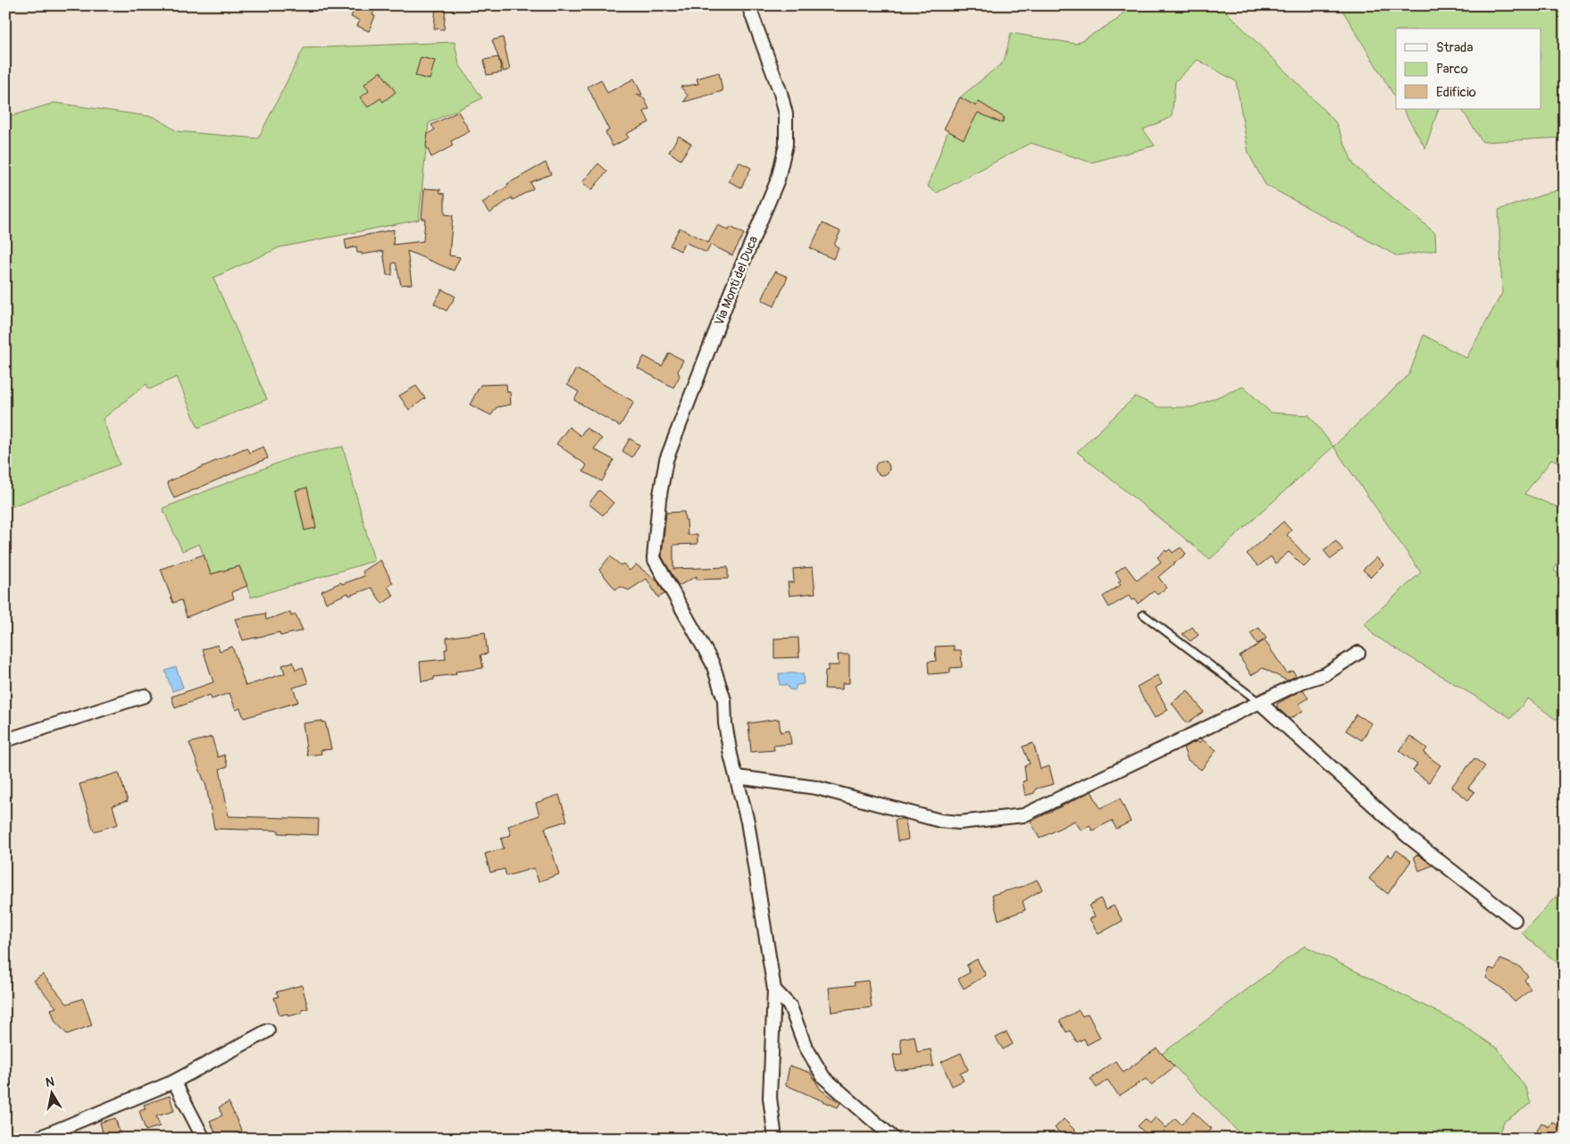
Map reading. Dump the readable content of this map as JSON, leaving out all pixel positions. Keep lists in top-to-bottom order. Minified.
{"streets":{"street":["Via Monti del Duca"]},"legend":["Strada","Parco","Edificio"],"north":"top"}
